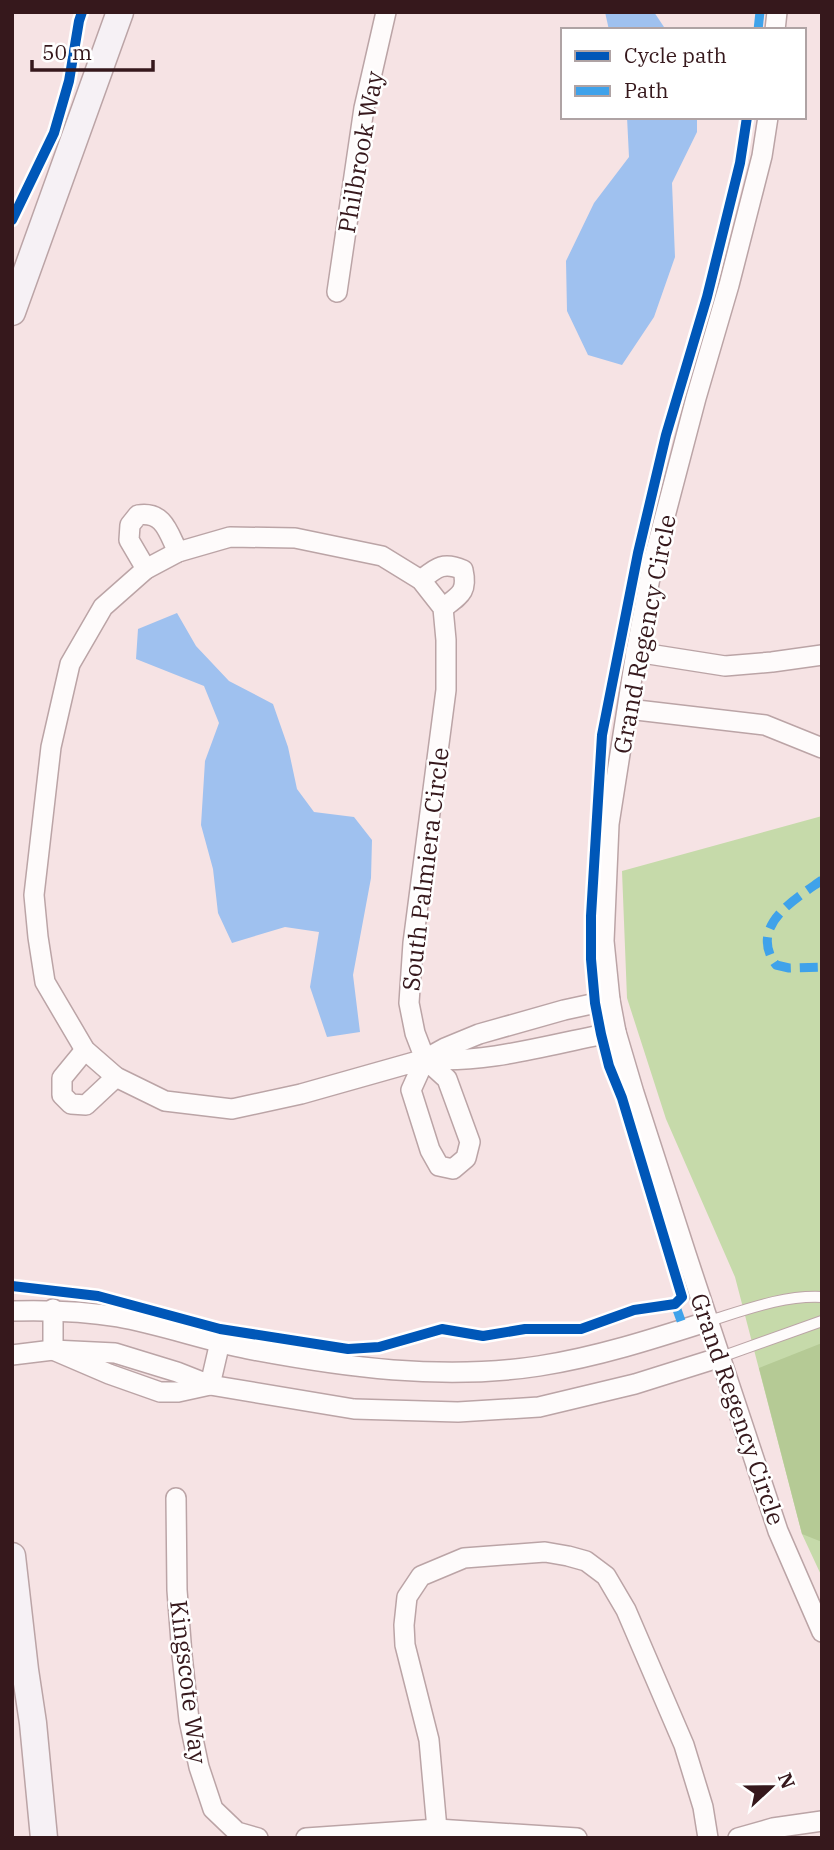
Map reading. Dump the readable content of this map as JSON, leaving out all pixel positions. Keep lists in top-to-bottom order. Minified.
{"streets":{"street":["Philbrook Way","Grand Regency Circle","South Palmiera Circle","Kingscote Way"]},"legend":["Cycle path","Path"],"scale_bar":"50 m","north":"right"}
